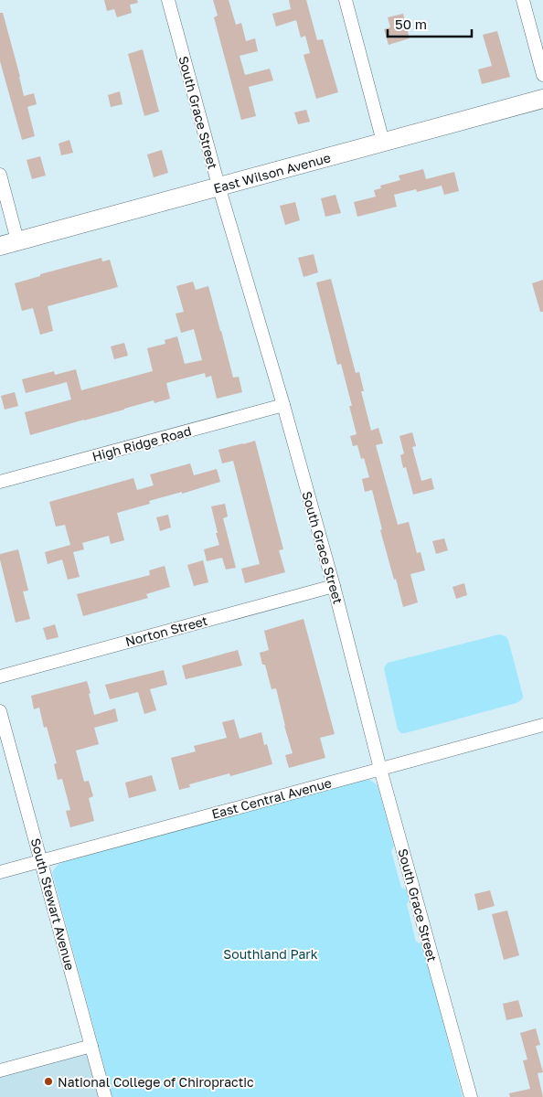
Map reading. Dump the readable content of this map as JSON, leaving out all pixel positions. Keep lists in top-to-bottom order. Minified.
{"streets":{"street":["South Grace Street","East Wilson Avenue","High Ridge Road","Norton Street","East Central Avenue","South Stewart Avenue"]},"crossings":[["South Grace Street","East Wilson Avenue"],["South Grace Street","High Ridge Road"],["South Grace Street","Norton Street"],["South Grace Street","East Central Avenue"],["East Central Avenue","South Stewart Avenue"]],"parks":["Southland Park"],"places":["National College of Chiropractic"],"scale_bar":"50 m"}
